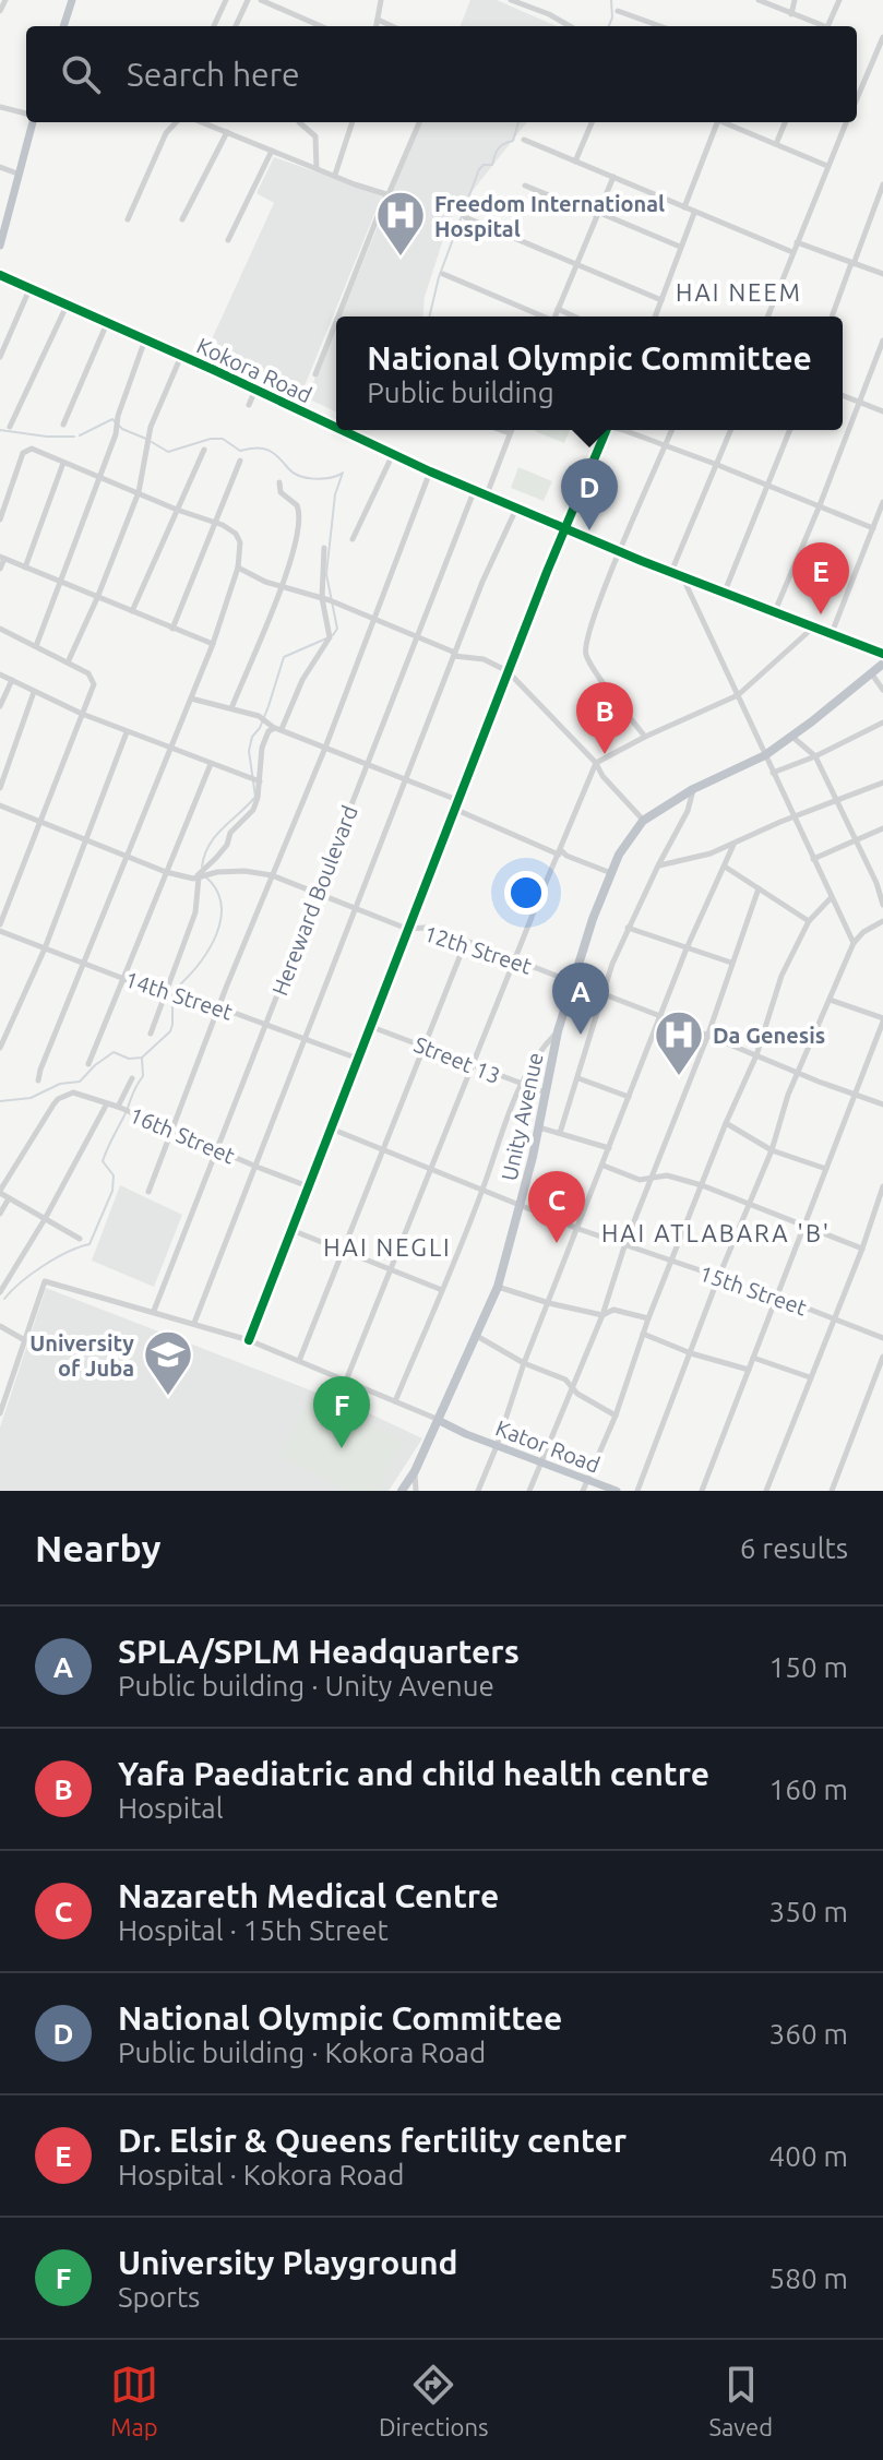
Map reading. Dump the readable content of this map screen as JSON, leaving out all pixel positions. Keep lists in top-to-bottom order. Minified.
{"streets":{"main road":["Unity Avenue"],"street":["Kokora Road","Hereward Boulevard","12th Street","14th Street","Street 13","16th Street","15th Street","Kator Road"]},"crossings":[["Kokora Road","Hereward Boulevard"],["Hereward Boulevard","12th Street"],["Hereward Boulevard","14th Street"],["Hereward Boulevard","16th Street"],["12th Street","Unity Avenue"],["Street 13","Unity Avenue"],["Unity Avenue","15th Street"],["Unity Avenue","Kator Road"]],"districts":["HAI NEEM","HAI ATLABARA 'B'","HAI NEGLI"],"places":{"hospital":["Freedom International Hospital","Da Genesis"],"school or university":["University of Juba"]},"page":{"search":"Search here","popup":["National Olympic Committee","Public building"],"pins":["D","E","B","A","C","F"],"heading":["Nearby","6 results"],"list":[{"mark":"A","name":"SPLA/SPLM Headquarters","note":"Public building · Unity Avenue","value":"150 m"},{"mark":"B","name":"Yafa Paediatric and child health centre","note":"Hospital","value":"160 m"},{"mark":"C","name":"Nazareth Medical Centre","note":"Hospital · 15th Street","value":"350 m"},{"mark":"D","name":"National Olympic Committee","note":"Public building · Kokora Road","value":"360 m"},{"mark":"E","name":"Dr. Elsir & Queens fertility center","note":"Hospital · Kokora Road","value":"400 m"},{"mark":"F","name":"University Playground","note":"Sports","value":"580 m"}],"nav":["Map","Directions","Saved"]}}
